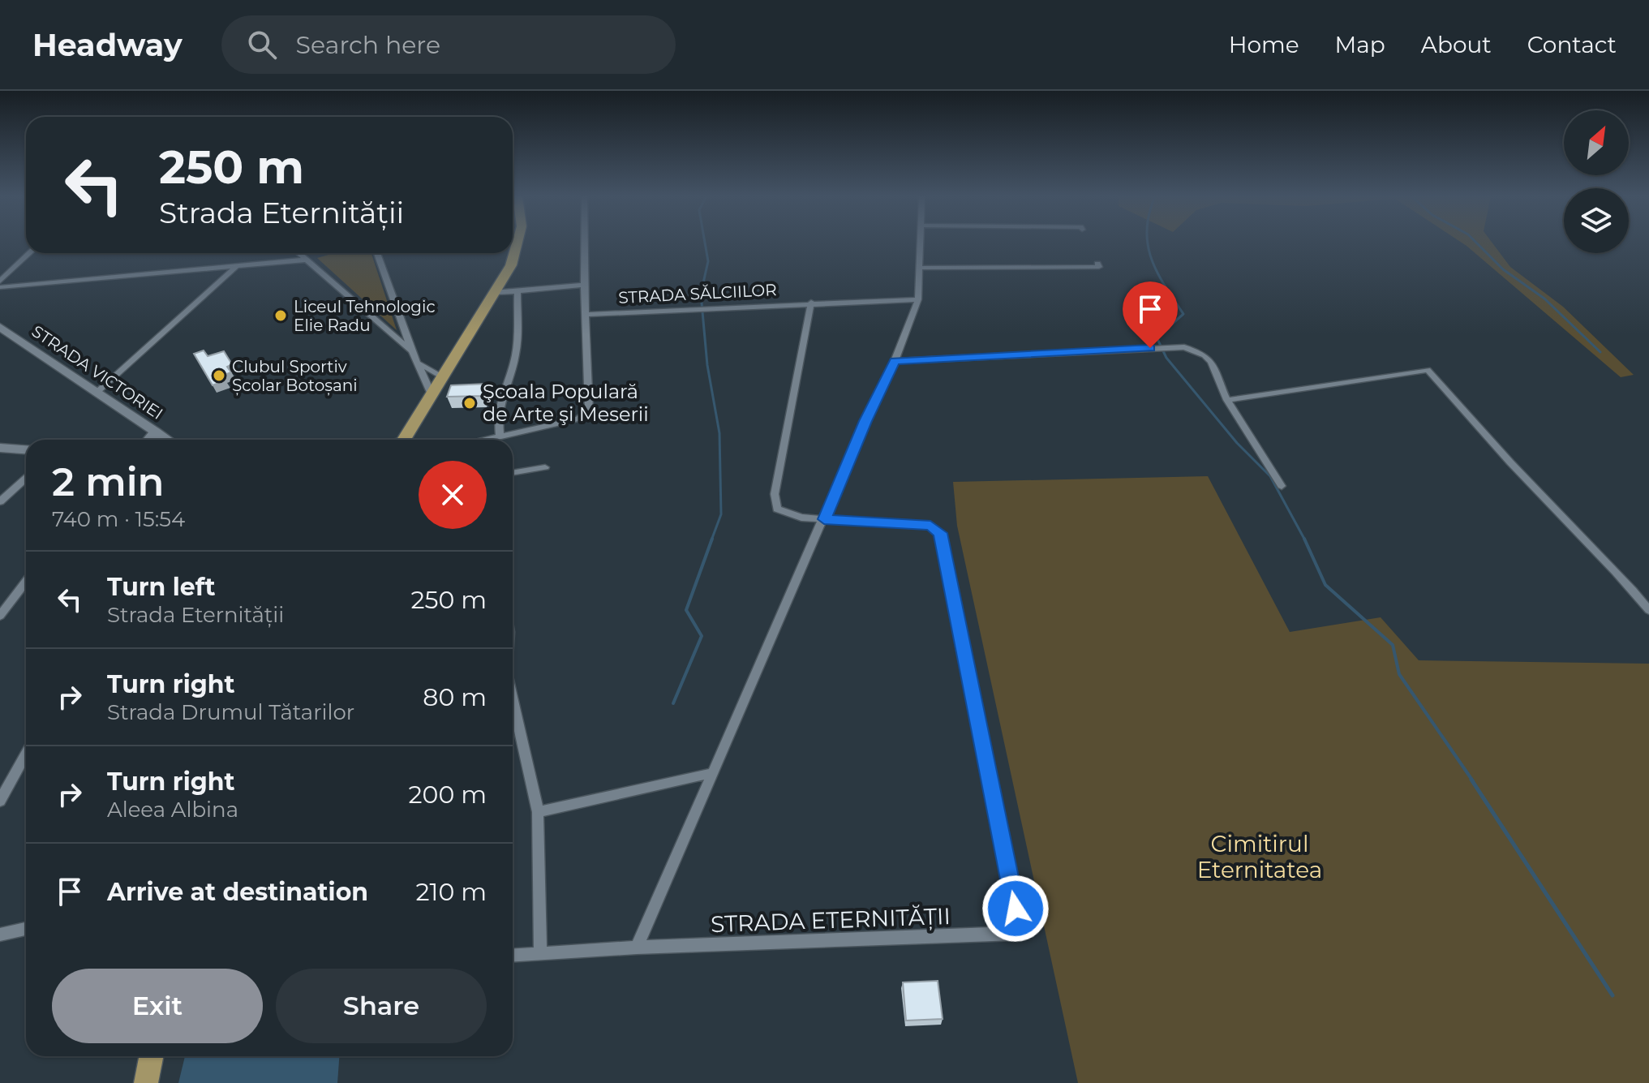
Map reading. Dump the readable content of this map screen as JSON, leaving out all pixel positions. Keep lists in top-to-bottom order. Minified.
{"streets":{"street":["STRADA SĂLCIILOR","STRADA VICTORIEI","STRADA ETERNITĂȚII"]},"parks":["Cimitirul Eternitatea"],"places":["Liceul Tehnologic Elie Radu","Clubul Sportiv Școlar Botoșani","Şcoala Populară de Arte şi Meserii"],"north":"top right","page":{"header":"Headway","search":"Search here","nav":["Home","Map","About","Contact"],"turn":["250 m","Strada Eternității"],"heading":["2 min","740 m · 15:54"],"list":[{"name":"Turn left","note":"Strada Eternității","value":"250 m"},{"name":"Turn right","note":"Strada Drumul Tătarilor","value":"80 m"},{"name":"Turn right","note":"Aleea Albina","value":"200 m"},{"name":"Arrive at destination","value":"210 m"}],"buttons":["Exit","Share"]}}
